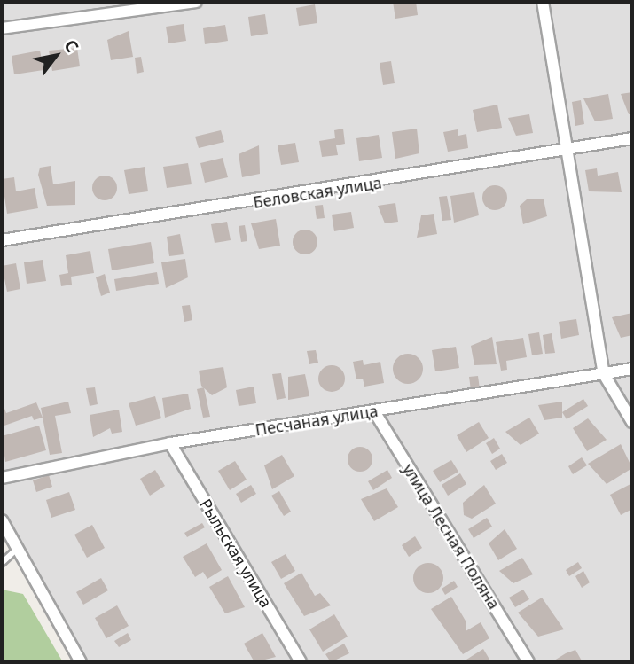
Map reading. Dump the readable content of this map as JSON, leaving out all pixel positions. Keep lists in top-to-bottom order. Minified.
{"streets":{"street":["Беловская улица","Песчаная улица","улица Лесная Поляна","Рыльская улица"]},"crossings":[["Песчаная улица","улица Лесная Поляна"],["Песчаная улица","Рыльская улица"]],"north":"top right"}
